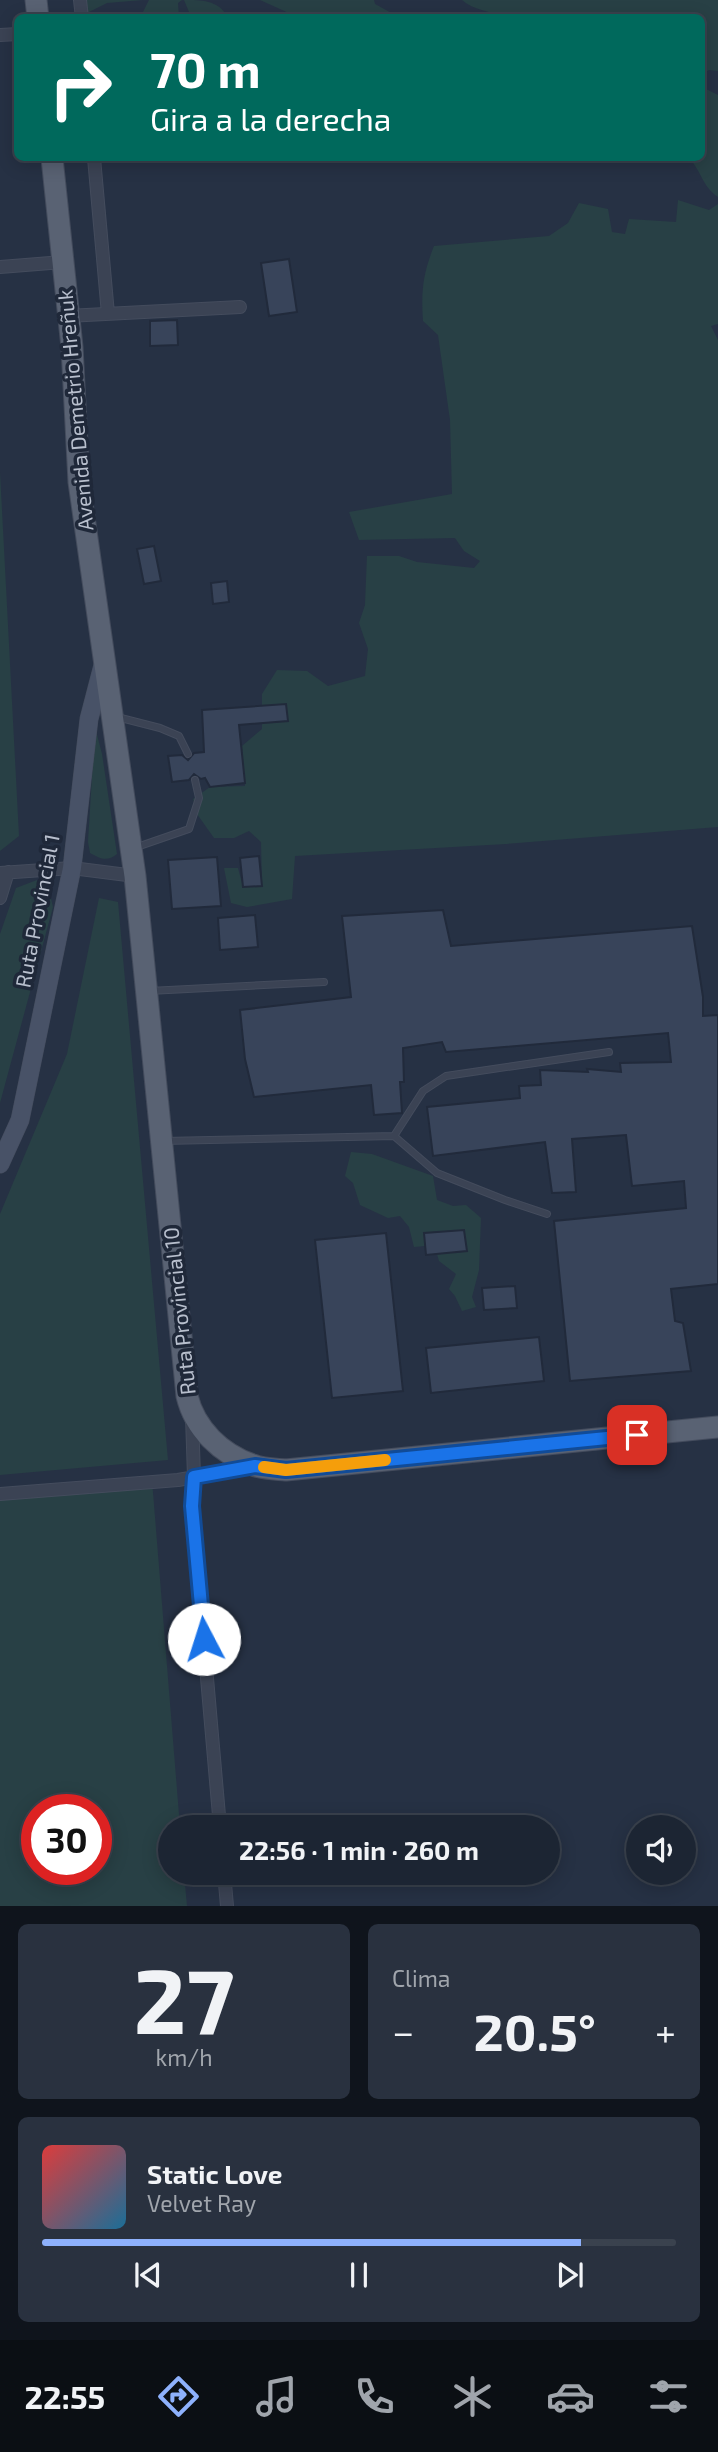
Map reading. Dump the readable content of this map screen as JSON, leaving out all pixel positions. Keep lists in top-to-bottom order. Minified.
{"streets":{"main road":["Avenida Demetrio Hreñuk","Ruta Provincial 1","Ruta Provincial 10"]},"crossings":[["Avenida Demetrio Hreñuk","Ruta Provincial 1"],["Avenida Demetrio Hreñuk","Ruta Provincial 10"],["Ruta Provincial 1","Ruta Provincial 10"]],"page":{"turn":["70 m","Gira a la derecha"],"limit":"30","trip":"22:56 · 1 min · 260 m","tile":[["27","km/h"],"Clima"],"heat":["−","20.5°","+"],"song":["Static Love","Velvet Ray"],"tabs":"22:55"}}
